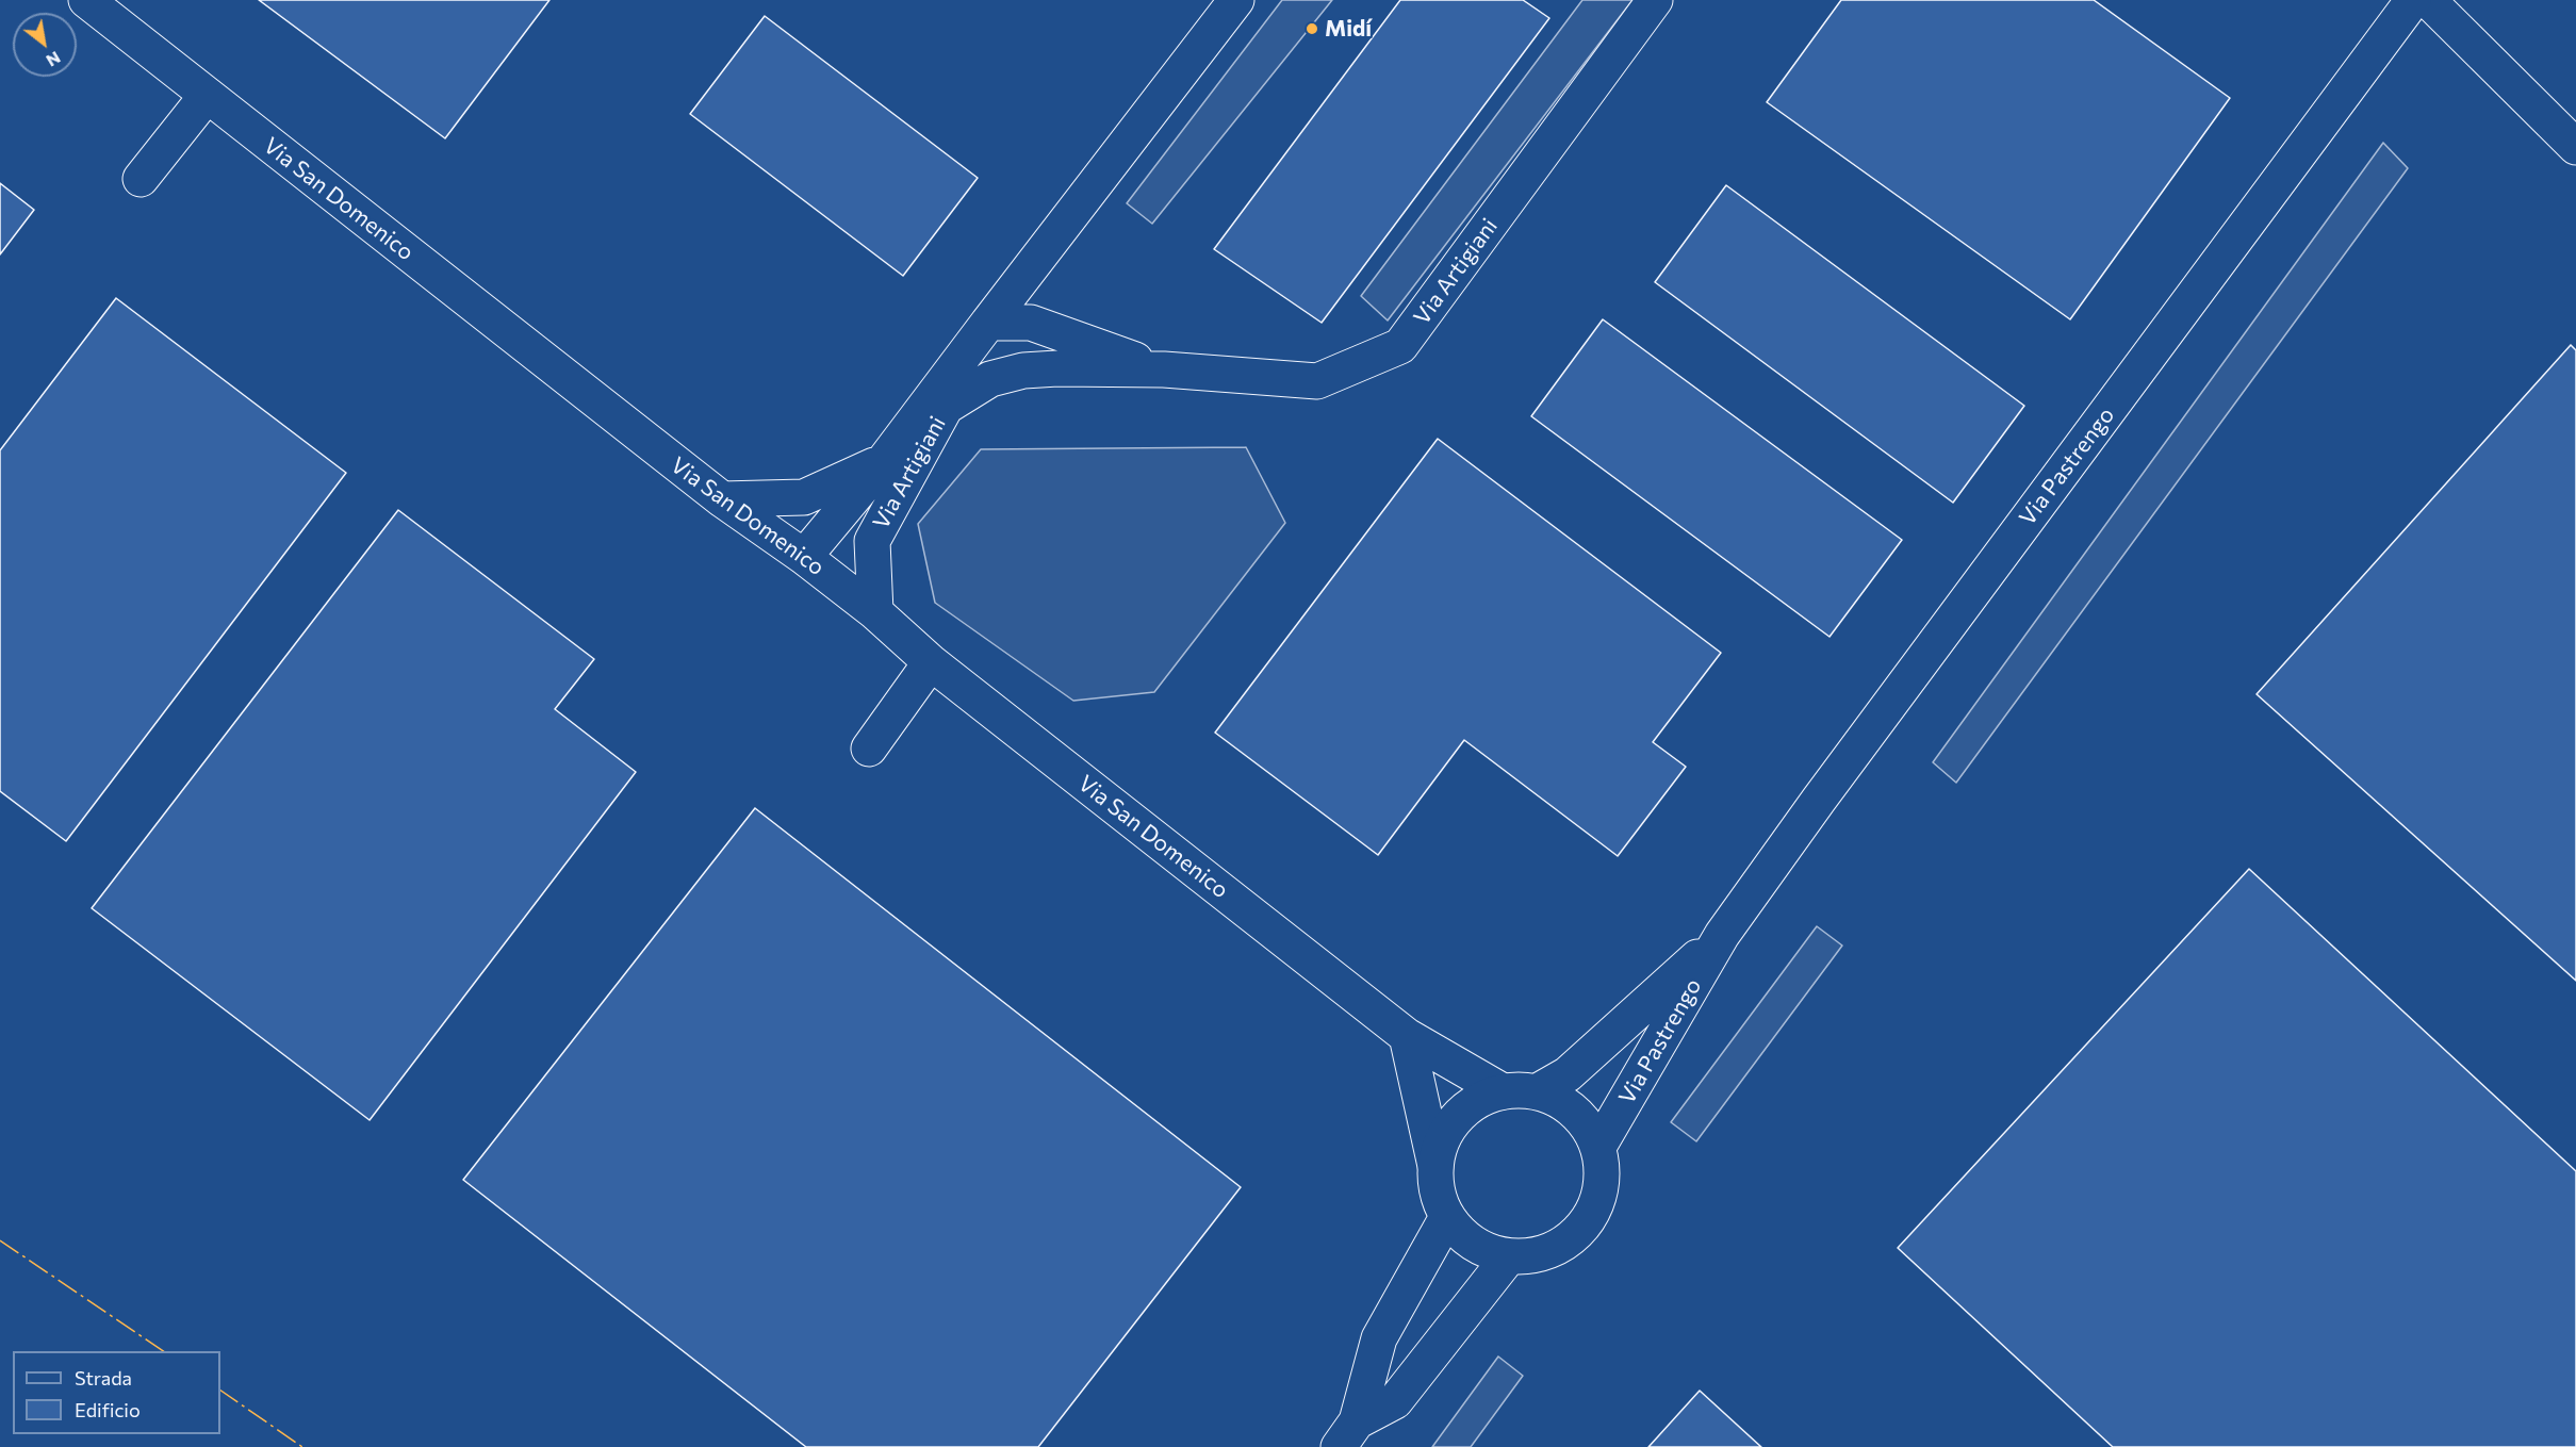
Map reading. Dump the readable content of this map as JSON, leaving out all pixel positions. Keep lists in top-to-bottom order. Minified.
{"streets":{"street":["Via San Domenico","Via Artigiani","Via Pastrengo"]},"crossings":[["Via San Domenico","Via Artigiani"],["Via San Domenico","Via Pastrengo"]],"places":["Midí"],"legend":["Strada","Edificio"],"north":"bottom right"}
